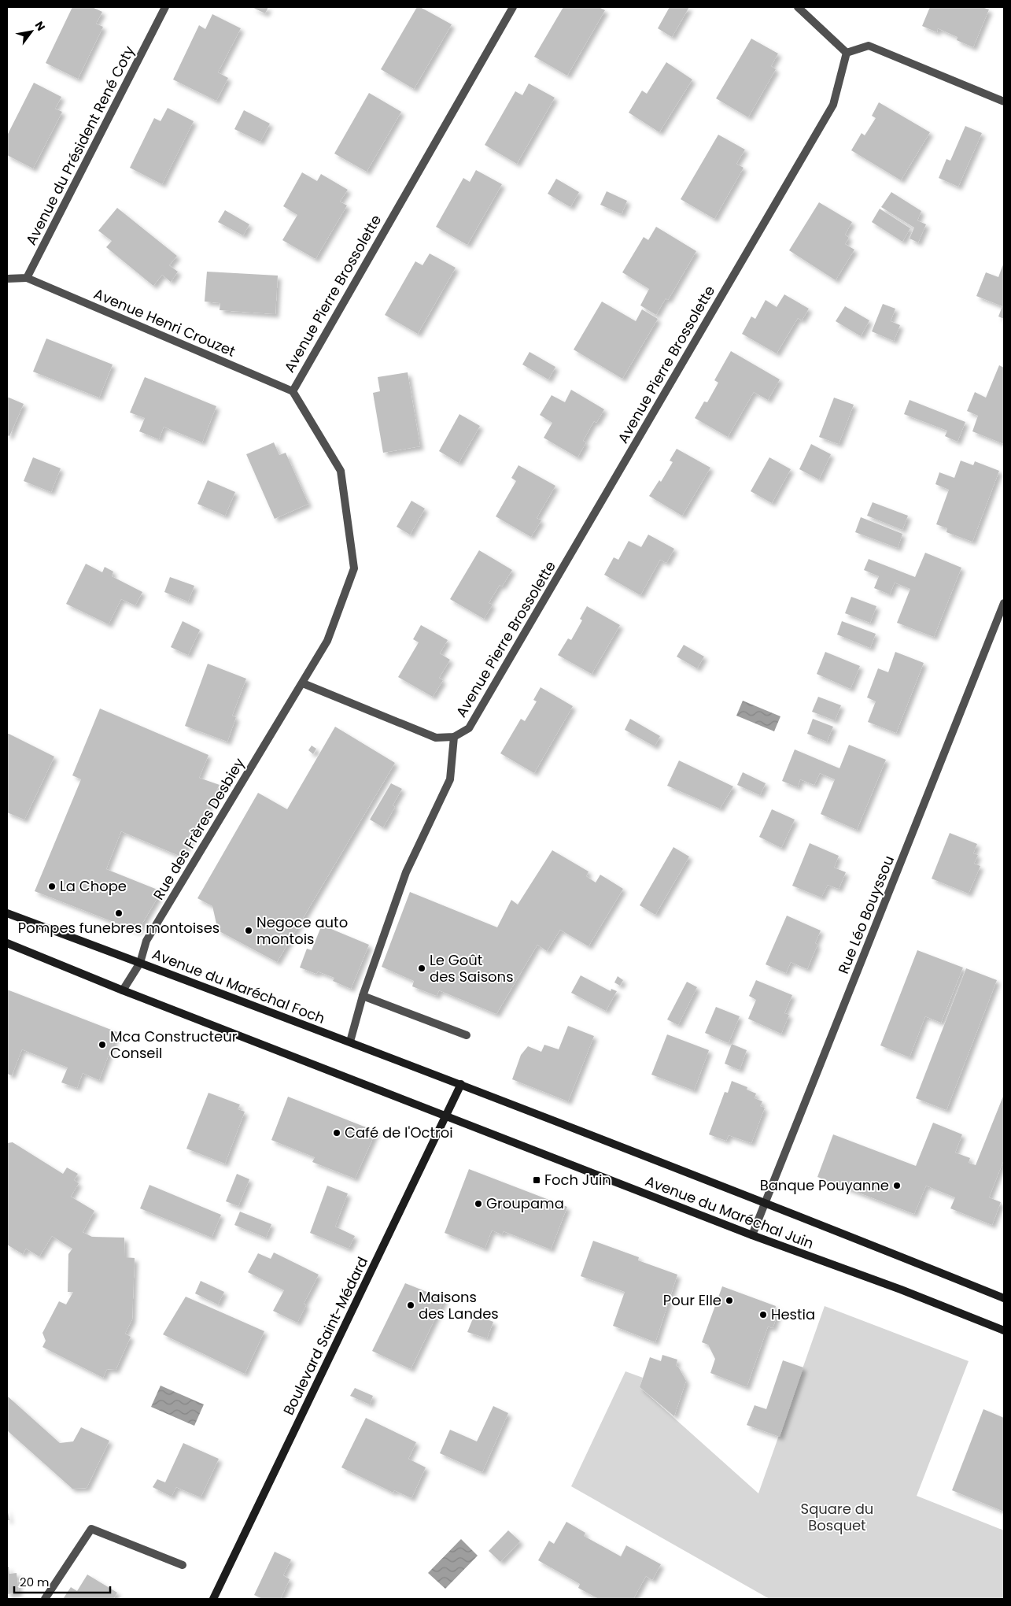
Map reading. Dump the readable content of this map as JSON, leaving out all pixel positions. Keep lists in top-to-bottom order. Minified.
{"streets":{"main road":["Avenue du Maréchal Foch","Avenue du Maréchal Juin","Boulevard Saint-Médard"],"street":["Avenue du Président René Coty","Avenue Pierre Brossolette","Avenue Henri Crouzet","Rue des Frères Desbiey","Rue Léo Bouyssou"]},"crossings":[["Avenue du Président René Coty","Avenue Henri Crouzet"],["Avenue Pierre Brossolette","Avenue Henri Crouzet"],["Avenue Pierre Brossolette","Rue des Frères Desbiey"],["Rue des Frères Desbiey","Avenue du Maréchal Foch"],["Rue Léo Bouyssou","Avenue du Maréchal Juin"],["Avenue du Maréchal Foch","Avenue du Maréchal Juin"],["Avenue du Maréchal Foch","Boulevard Saint-Médard"],["Avenue du Maréchal Juin","Boulevard Saint-Médard"]],"parks":["Square du Bosquet"],"places":{"other":["La Chope","Pompes funebres montoises","Negoce auto montois","Le Goût des Saisons","Mca Constructeur Conseil","Café de l'Octroi","Banque Pouyanne","Groupama","Pour Elle","Maisons des Landes","Hestia"],"transit":["Foch Juin"]},"scale_bar":"20 m","north":"top right"}
